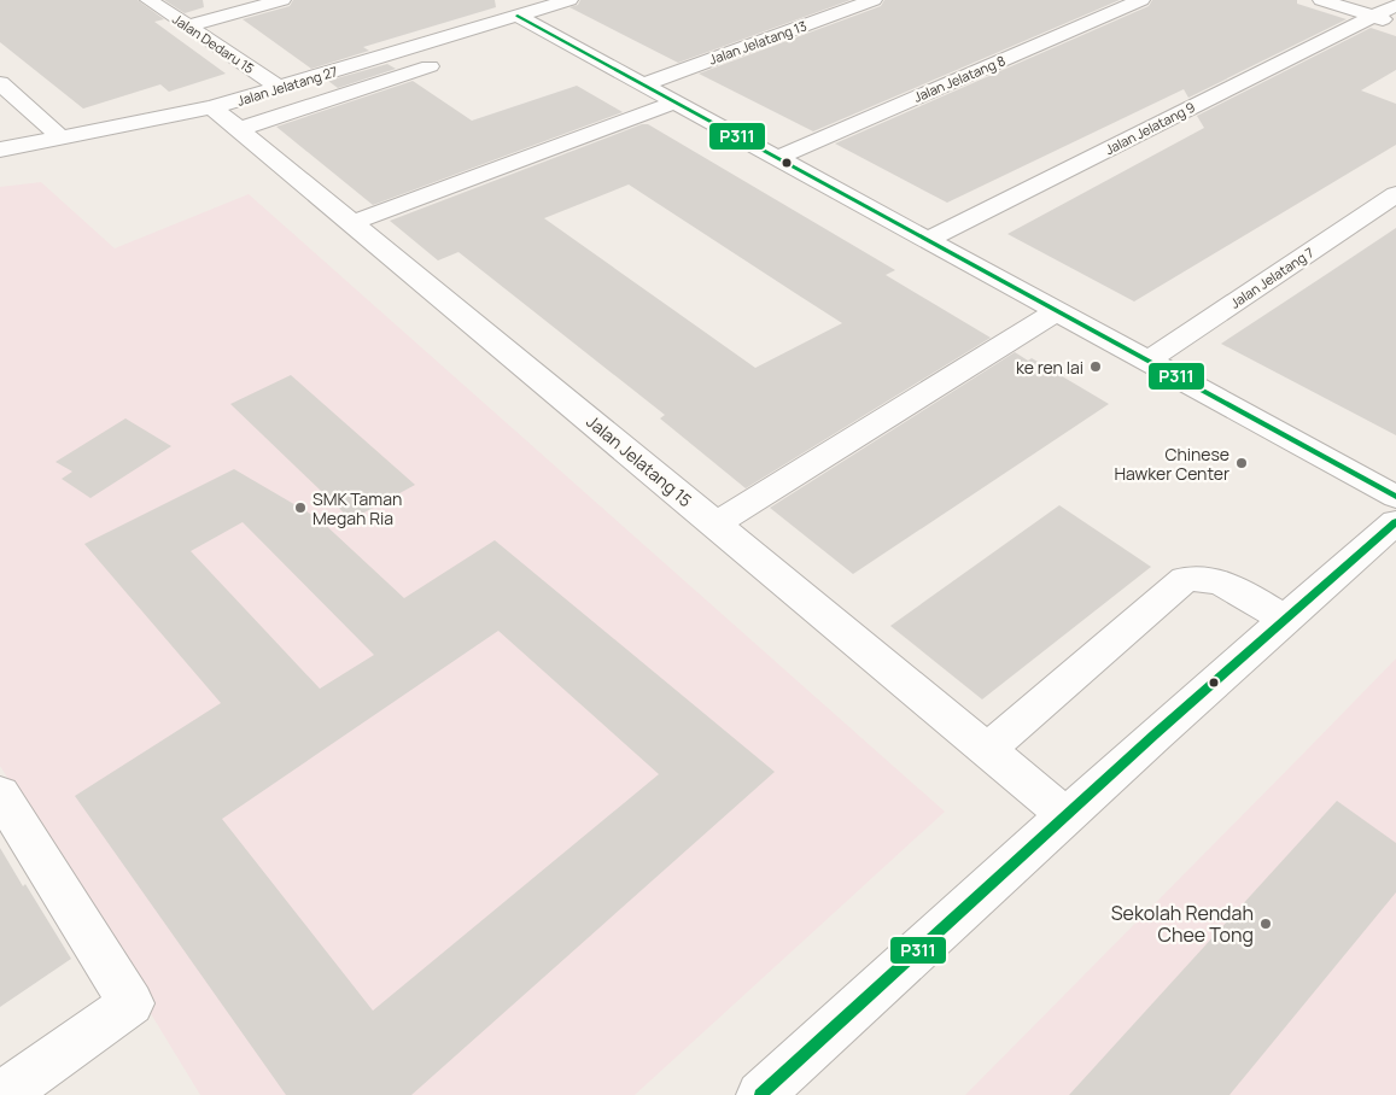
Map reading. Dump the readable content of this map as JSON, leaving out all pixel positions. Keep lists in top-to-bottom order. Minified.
{"streets":{"street":["Jalan Jelatang 13","Jalan Dedaru 15","Jalan Jelatang 8","Jalan Jelatang 27","Jalan Jelatang 9","Jalan Jelatang 7","Jalan Jelatang 15"]},"crossings":[["Jalan Dedaru 15","Jalan Jelatang 27"],["Jalan Jelatang 27","Jalan Jelatang 15"]],"places":["ke ren lai","Chinese Hawker Center","SMK Taman Megah Ria","Sekolah Rendah Chee Tong"],"lines":["transit line P311"]}
